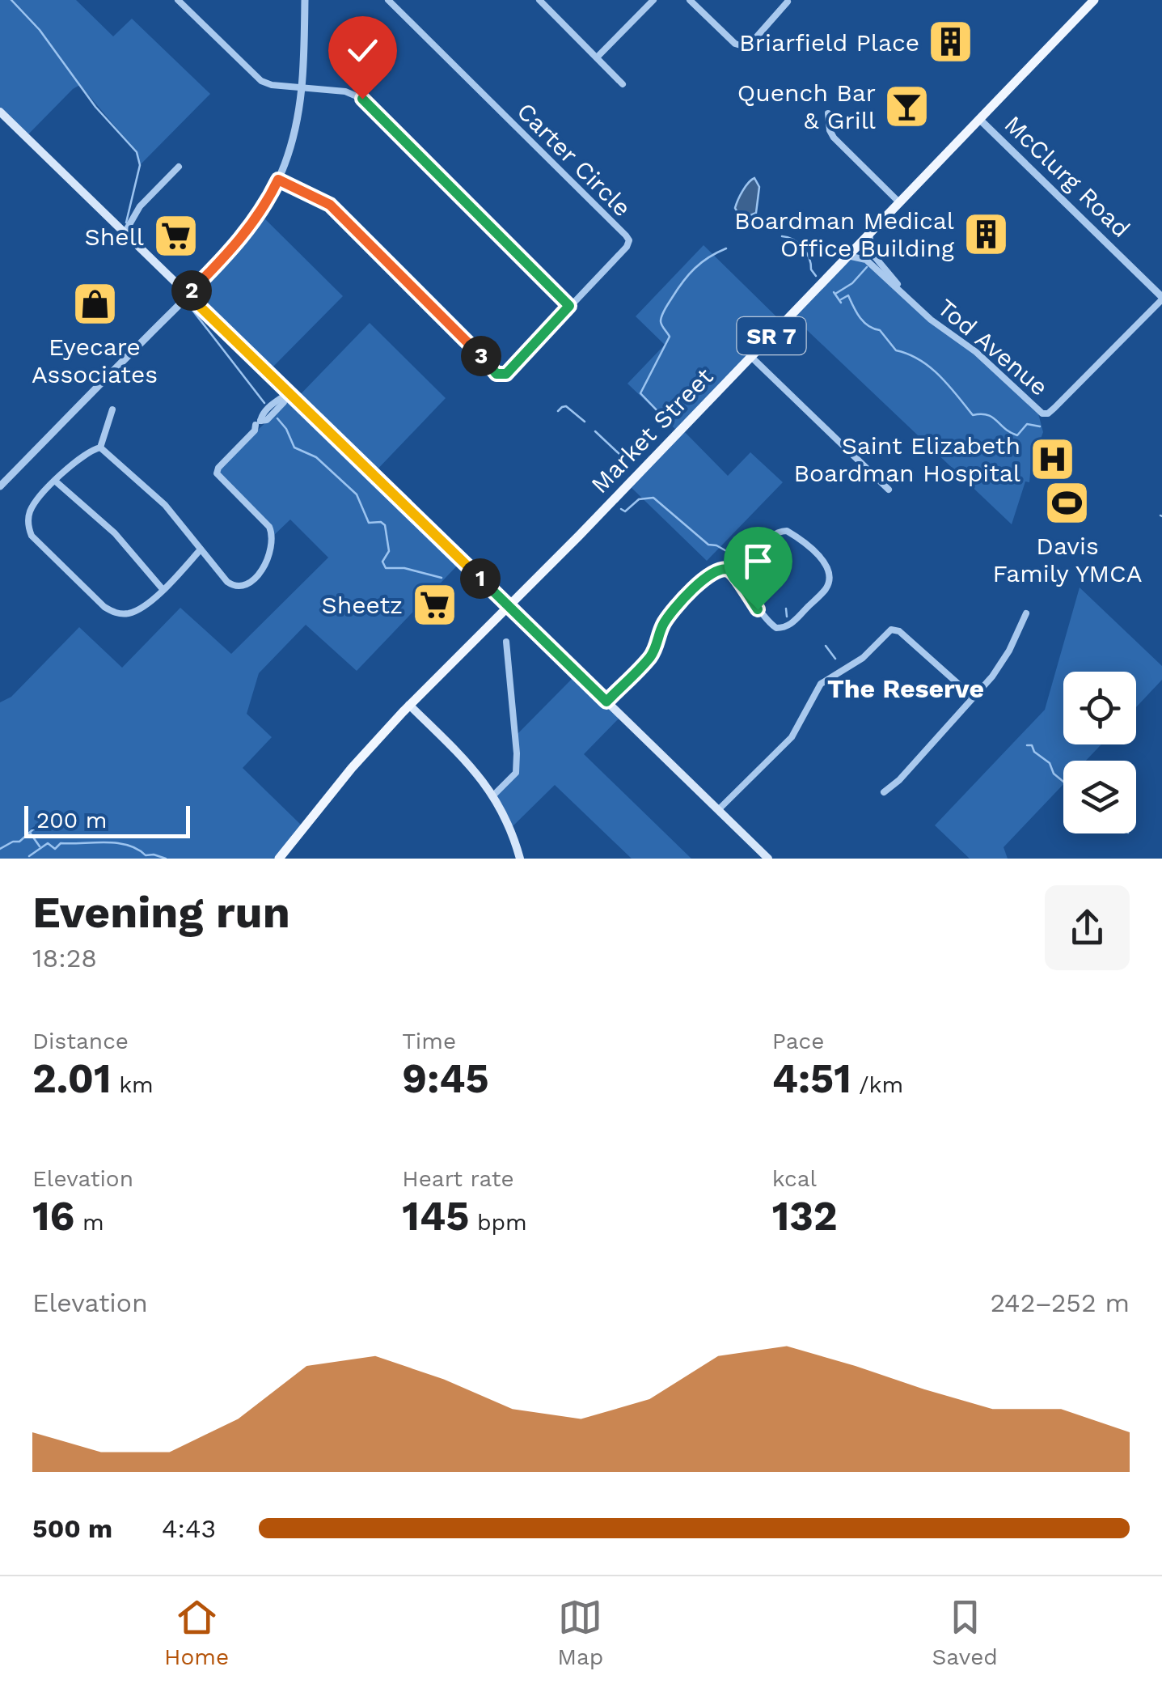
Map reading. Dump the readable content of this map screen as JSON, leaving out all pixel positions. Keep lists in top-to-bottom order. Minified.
{"streets":{"main road":["SR 7","Market Street"],"street":["Carter Circle","McClurg Road","Tod Avenue"]},"crossings":[["McClurg Road","Tod Avenue"],["McClurg Road","Market Street"],["Tod Avenue","Market Street"]],"districts":["The Reserve"],"places":{"building":["Briarfield Place","Boardman Medical Office Building"],"bar":["Quench Bar & Grill"],"supermarket":["Shell","Sheetz"],"shop":["Eyecare Associates"],"hospital":["Saint Elizabeth Boardman Hospital"],"sports":["Davis Family YMCA"]},"scale_bar":"200 m","page":{"pins":["2","3","1"],"scale":"200 m","heading":["Evening run","18:28"],"stats":[["Distance","2.01 km"],["Time","9:45"],["Pace","4:51 /km"],["Elevation","16 m"],["Heart rate","145 bpm"],["kcal","132"]],"chart":["Elevation","242–252 m"],"list":[{"name":"500 m","note":"4:43"}],"tabs":["Home","Map","Saved"]}}
